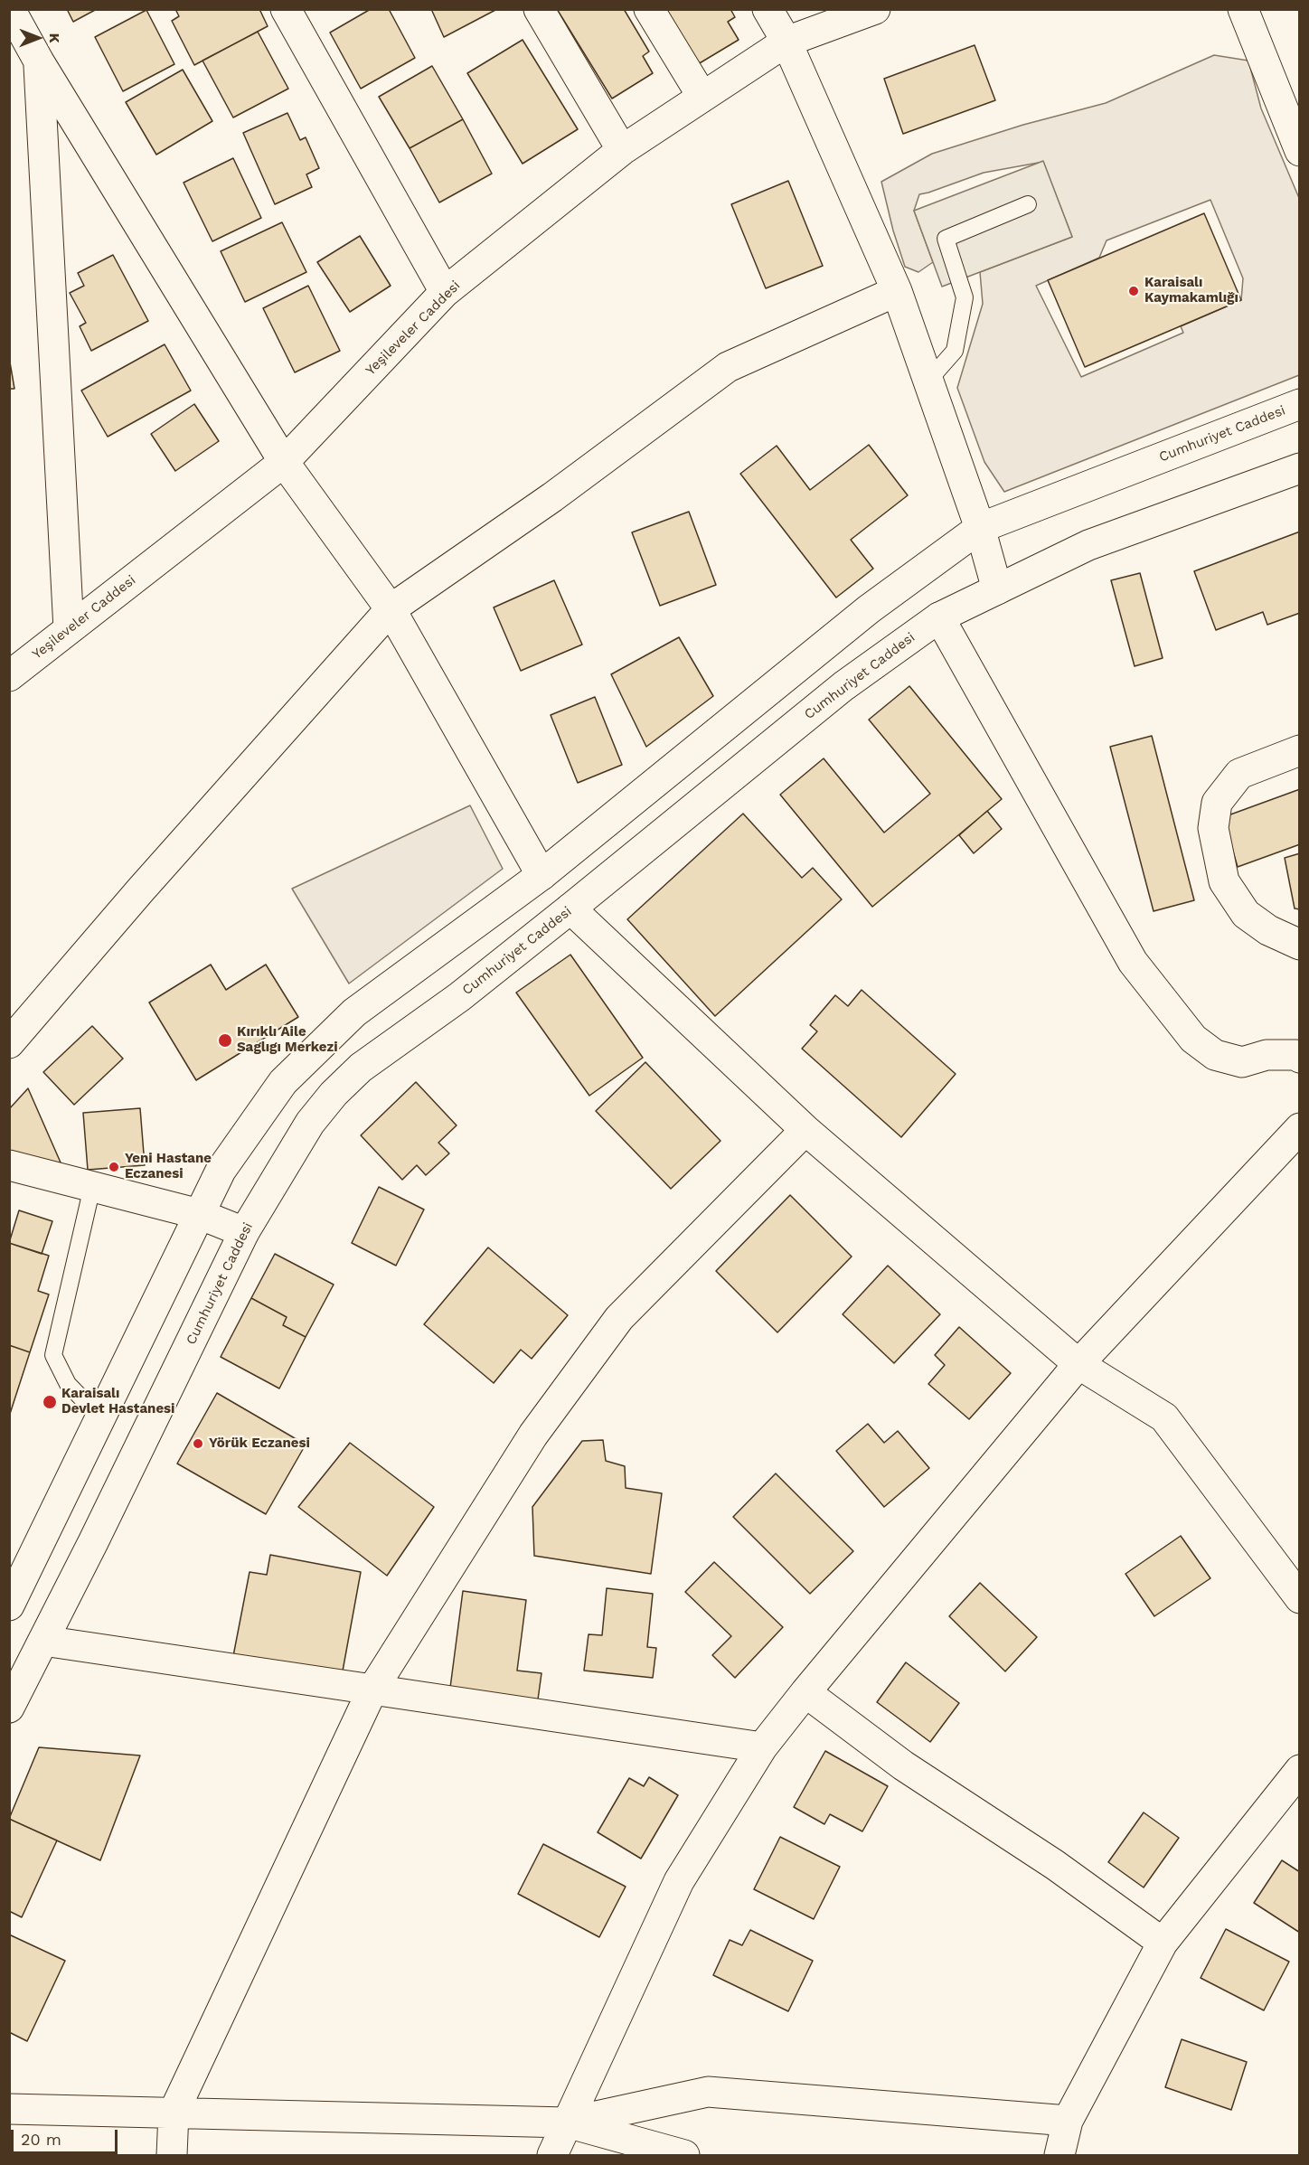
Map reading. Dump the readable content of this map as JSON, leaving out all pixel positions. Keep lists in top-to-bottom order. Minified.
{"streets":{"street":["Yeşileveler Caddesi","Cumhuriyet Caddesi"]},"places":["Karaisalı Kaymakamlığı","Kırıklı Aile Saglıgı Merkezi","Yeni Hastane Eczanesi","Karaisalı Devlet Hastanesi","Yörük Eczanesi"],"scale_bar":"20 m","north":"right"}
